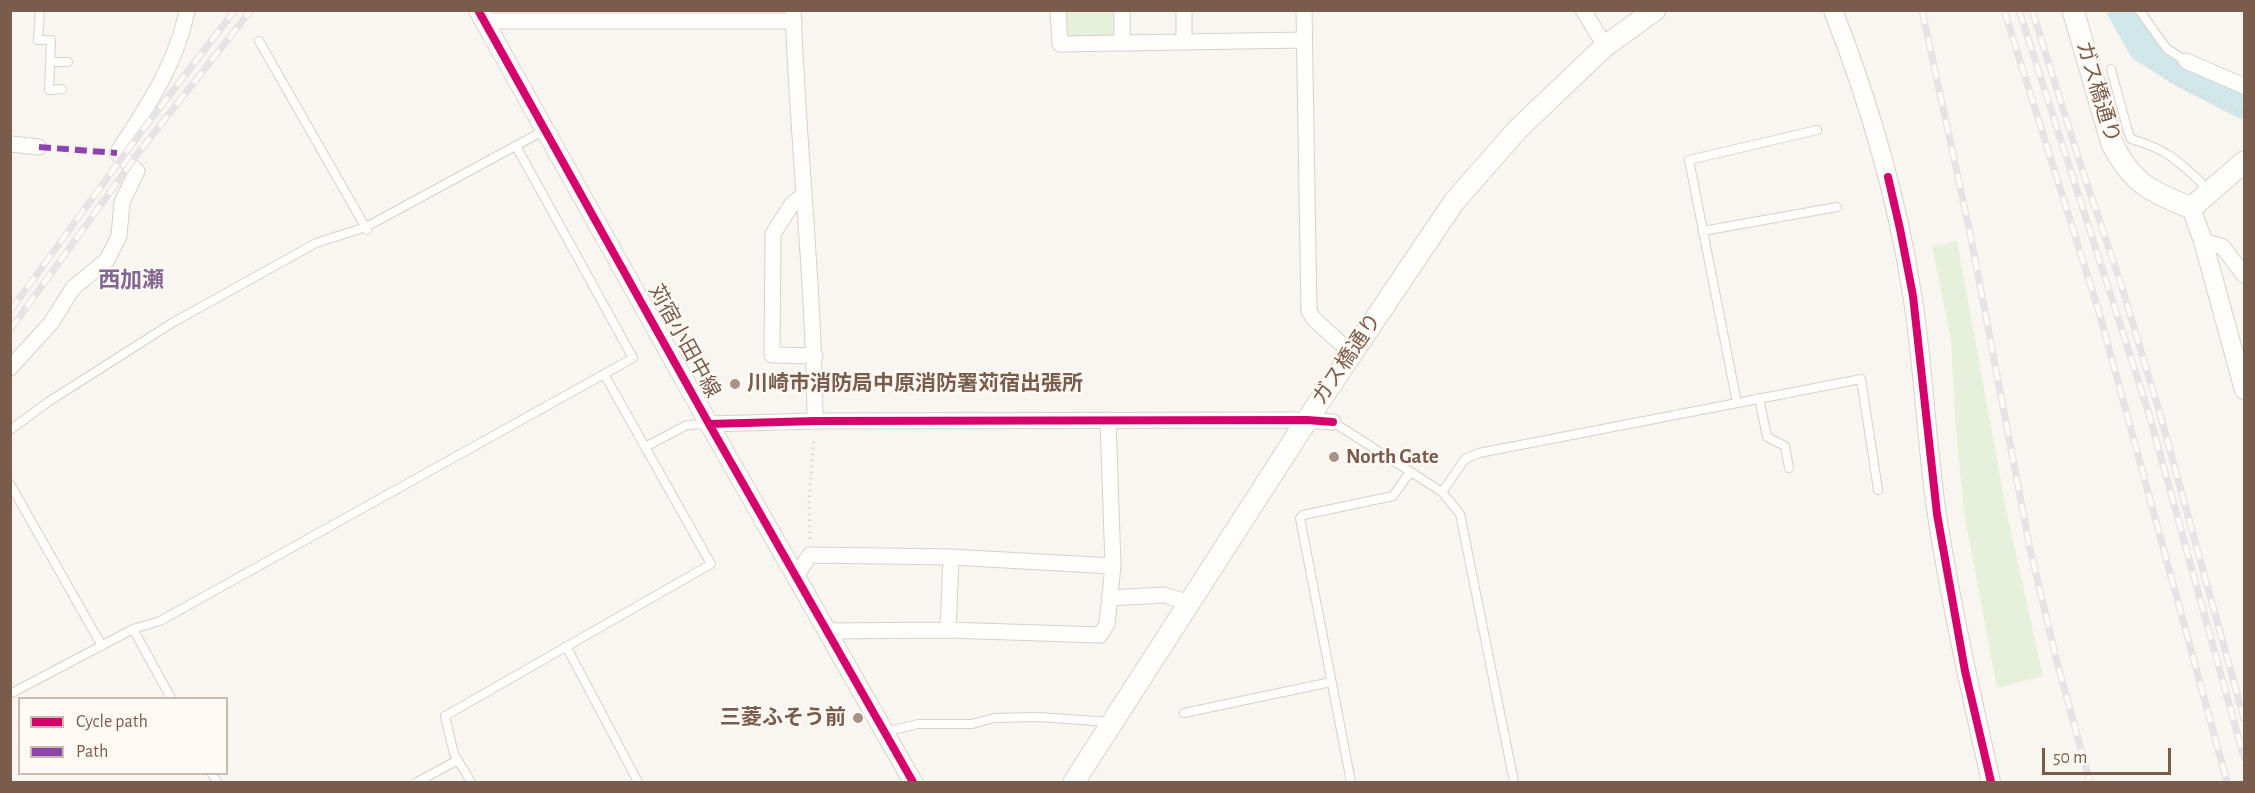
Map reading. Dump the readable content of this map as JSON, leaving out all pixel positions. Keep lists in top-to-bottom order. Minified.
{"streets":{"main road":["ガス橋通り"],"street":["苅宿小田中線"]},"districts":["西加瀬"],"places":["川崎市消防局中原消防署苅宿出張所","North Gate","三菱ふそう前"],"legend":["Cycle path","Path"],"scale_bar":"50 m"}
